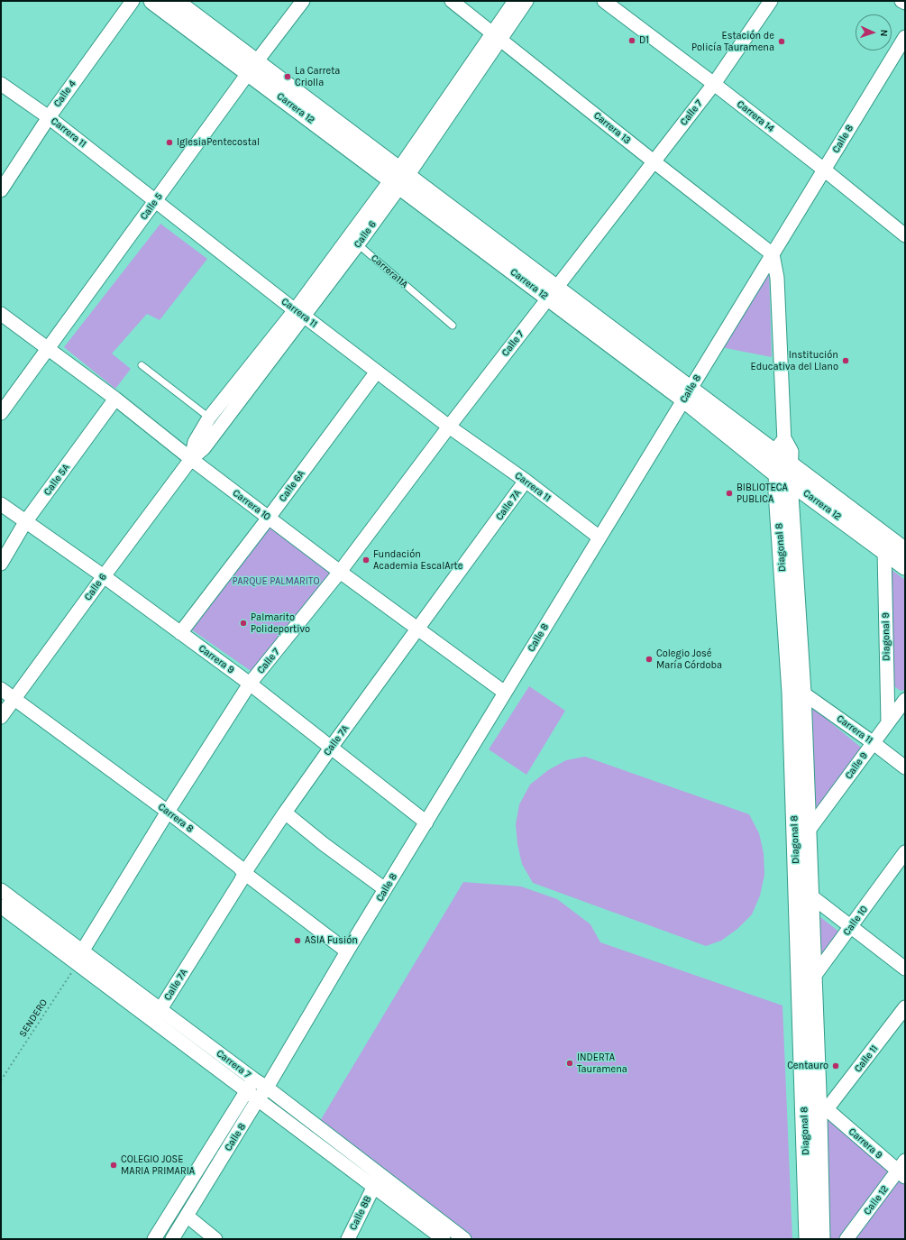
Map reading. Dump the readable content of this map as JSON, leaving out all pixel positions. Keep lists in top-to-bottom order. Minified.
{"streets":{"street":["Calle 4","Carrera 12","Calle 7","Carrera 14","Carrera 13","Carrera 11","Calle 8","Calle 5","Calle 6","Calle 5A","Calle 6A","Carrera 10","Calle 7A","Diagonal 8","Diagonal 9","Carrera 9","Calle 9","Carrera 8","Calle 10","Calle 11","Carrera 7","Calle 12","Calle 8B"],"lane":["Carrera11A"],"path":["SENDERO"]},"crossings":[["Calle 4","Carrera 11"],["Carrera 12","Calle 7"],["Carrera 12","Calle 8"],["Carrera 12","Calle 5"],["Carrera 12","Calle 6"],["Carrera 12","Diagonal 8"],["Carrera 12","Diagonal 9"],["Calle 7","Carrera 14"],["Calle 7","Carrera 13"],["Calle 7","Carrera 11"],["Calle 7","Carrera 10"],["Calle 7","Carrera 9"],["Calle 7","Carrera 8"],["Calle 7","SENDERO"],["Calle 7","Carrera 7"],["Carrera 14","Calle 8"],["Carrera 13","Calle 8"],["Carrera 13","Calle 6"],["Carrera 13","Diagonal 8"],["Carrera 11","Calle 8"],["Carrera 11","Calle 5"],["Carrera 11","Calle 6"],["Carrera 11","Calle 6A"],["Carrera 11","Calle 7A"],["Carrera 11","Diagonal 8"],["Carrera 11","Calle 9"],["Calle 8","Carrera 10"],["Calle 8","Diagonal 8"],["Calle 8","Carrera 9"],["Calle 8","Carrera 8"],["Calle 8","Carrera 7"],["Calle 5","Carrera 10"],["Calle 6","Carrera11A"],["Calle 6","Carrera 10"],["Calle 6","Carrera 9"],["Calle 6","Carrera 8"],["Calle 5A","Carrera 10"],["Calle 5A","Carrera 9"],["Calle 6A","Carrera 10"],["Calle 6A","Carrera 9"],["Carrera 10","Calle 7A"],["Calle 7A","Carrera 9"],["Calle 7A","Carrera 8"],["Calle 7A","Carrera 7"],["Diagonal 8","Carrera 9"],["Diagonal 8","Calle 9"],["Diagonal 8","Calle 10"],["Diagonal 8","Calle 11"],["Diagonal 9","Calle 9"],["Carrera 9","Calle 11"],["Carrera 9","Calle 12"],["SENDERO","Carrera 7"],["Carrera 7","Calle 8B"]],"parks":["PARQUE PALMARITO"],"places":["D1","Estación de Policía Tauramena","La Carreta Criolla","IglesiaPentecostal","Institución Educativa del Llano","BIBLIOTECA PUBLICA","Fundación Academia EscalArte","Palmarito Polideportivo","Colegio José María Córdoba","ASIA Fusión","INDERTA Tauramena","Centauro","COLEGIO JOSE MARIA PRIMARIA"],"north":"right"}
